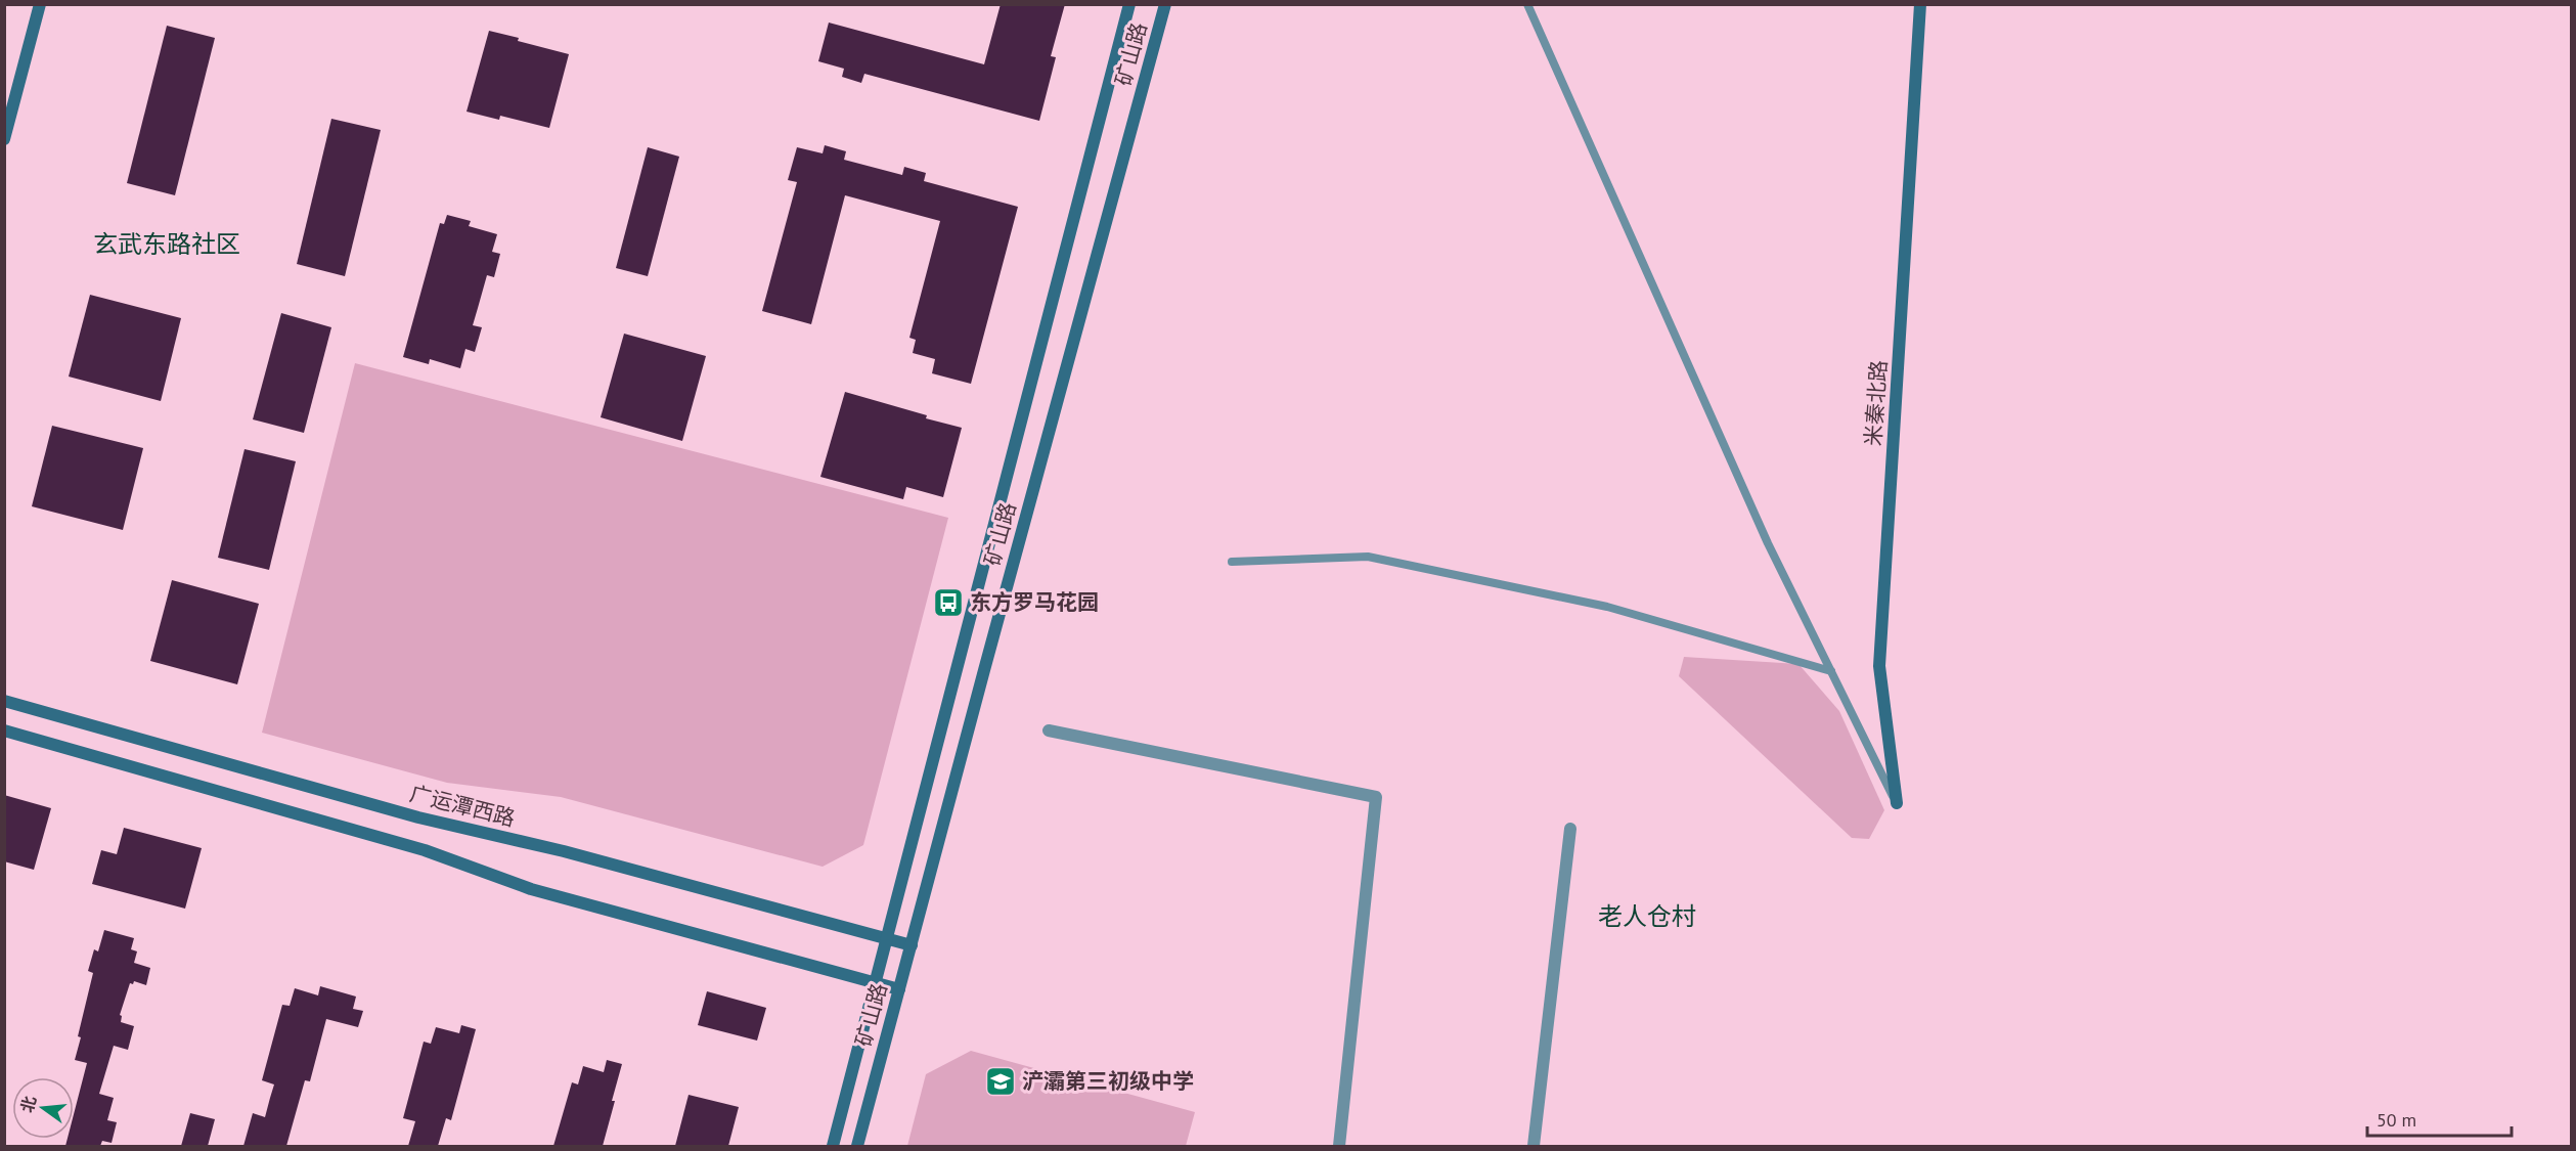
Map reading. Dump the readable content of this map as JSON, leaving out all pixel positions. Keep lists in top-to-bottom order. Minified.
{"streets":{"street":["矿山路","米秦北路","广运潭西路"]},"crossings":[["矿山路","广运潭西路"]],"districts":["玄武东路社区","老人仓村"],"places":{"bus stop":["东方罗马花园"],"school or university":["浐灞第三初级中学"]},"scale_bar":"50 m","north":"left"}
